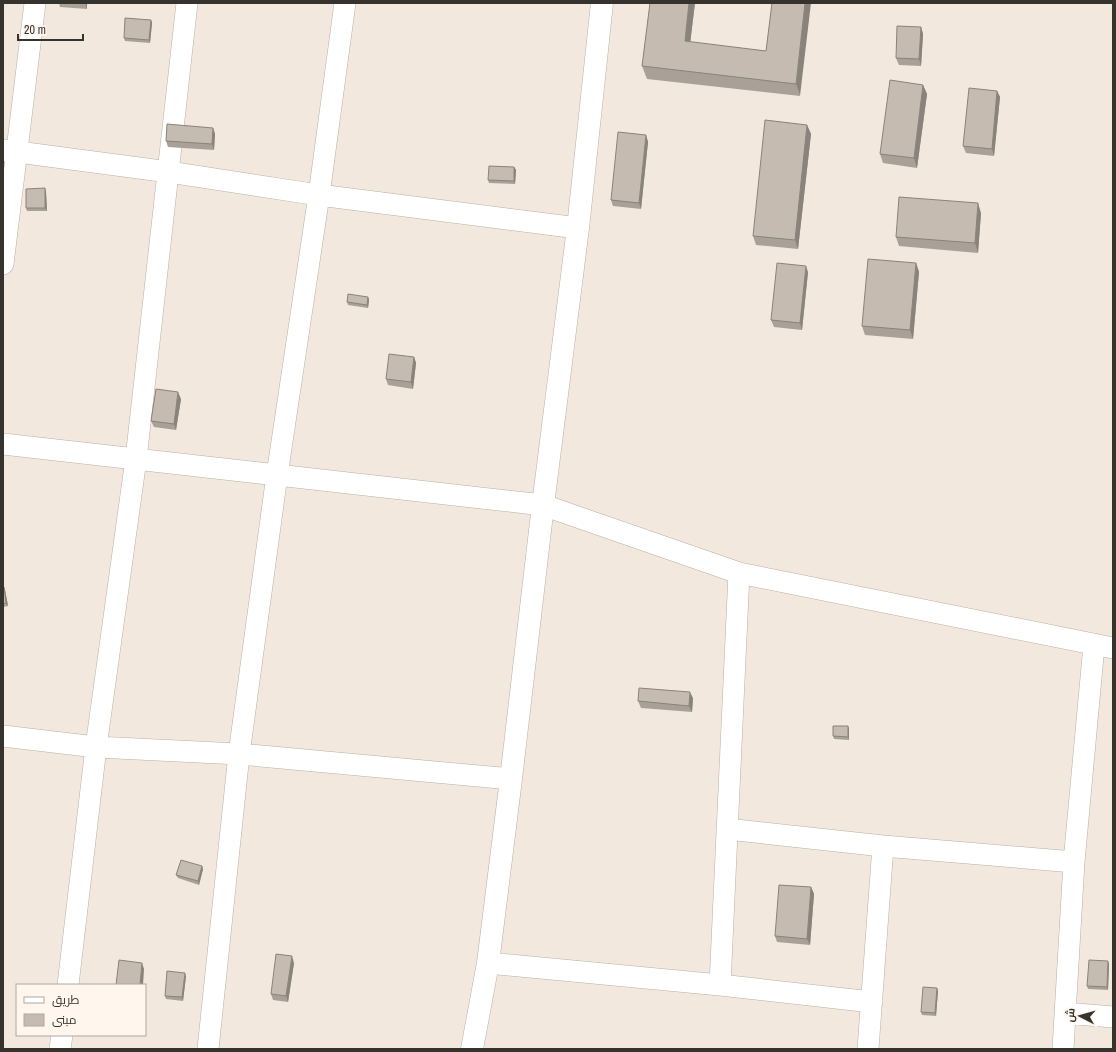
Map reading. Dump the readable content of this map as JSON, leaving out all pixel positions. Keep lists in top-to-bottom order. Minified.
{"legend":["طريق","مبنى"],"scale_bar":"20 m","north":"left"}
